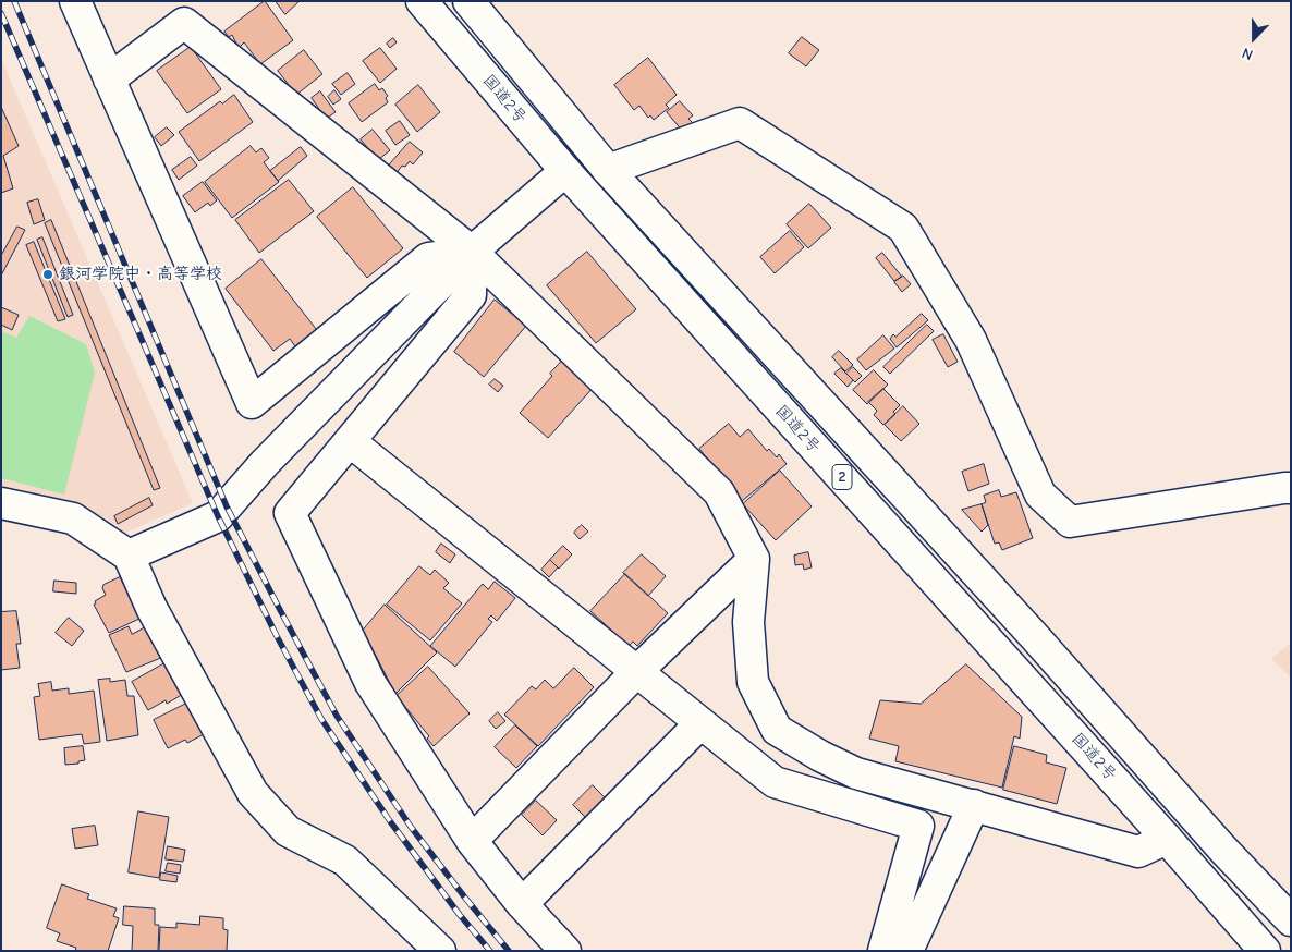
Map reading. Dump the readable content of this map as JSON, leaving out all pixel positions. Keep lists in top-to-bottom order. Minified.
{"streets":{"main road":["国道2号","2"]},"places":["銀河学院中・高等学校"],"north":"bottom"}
